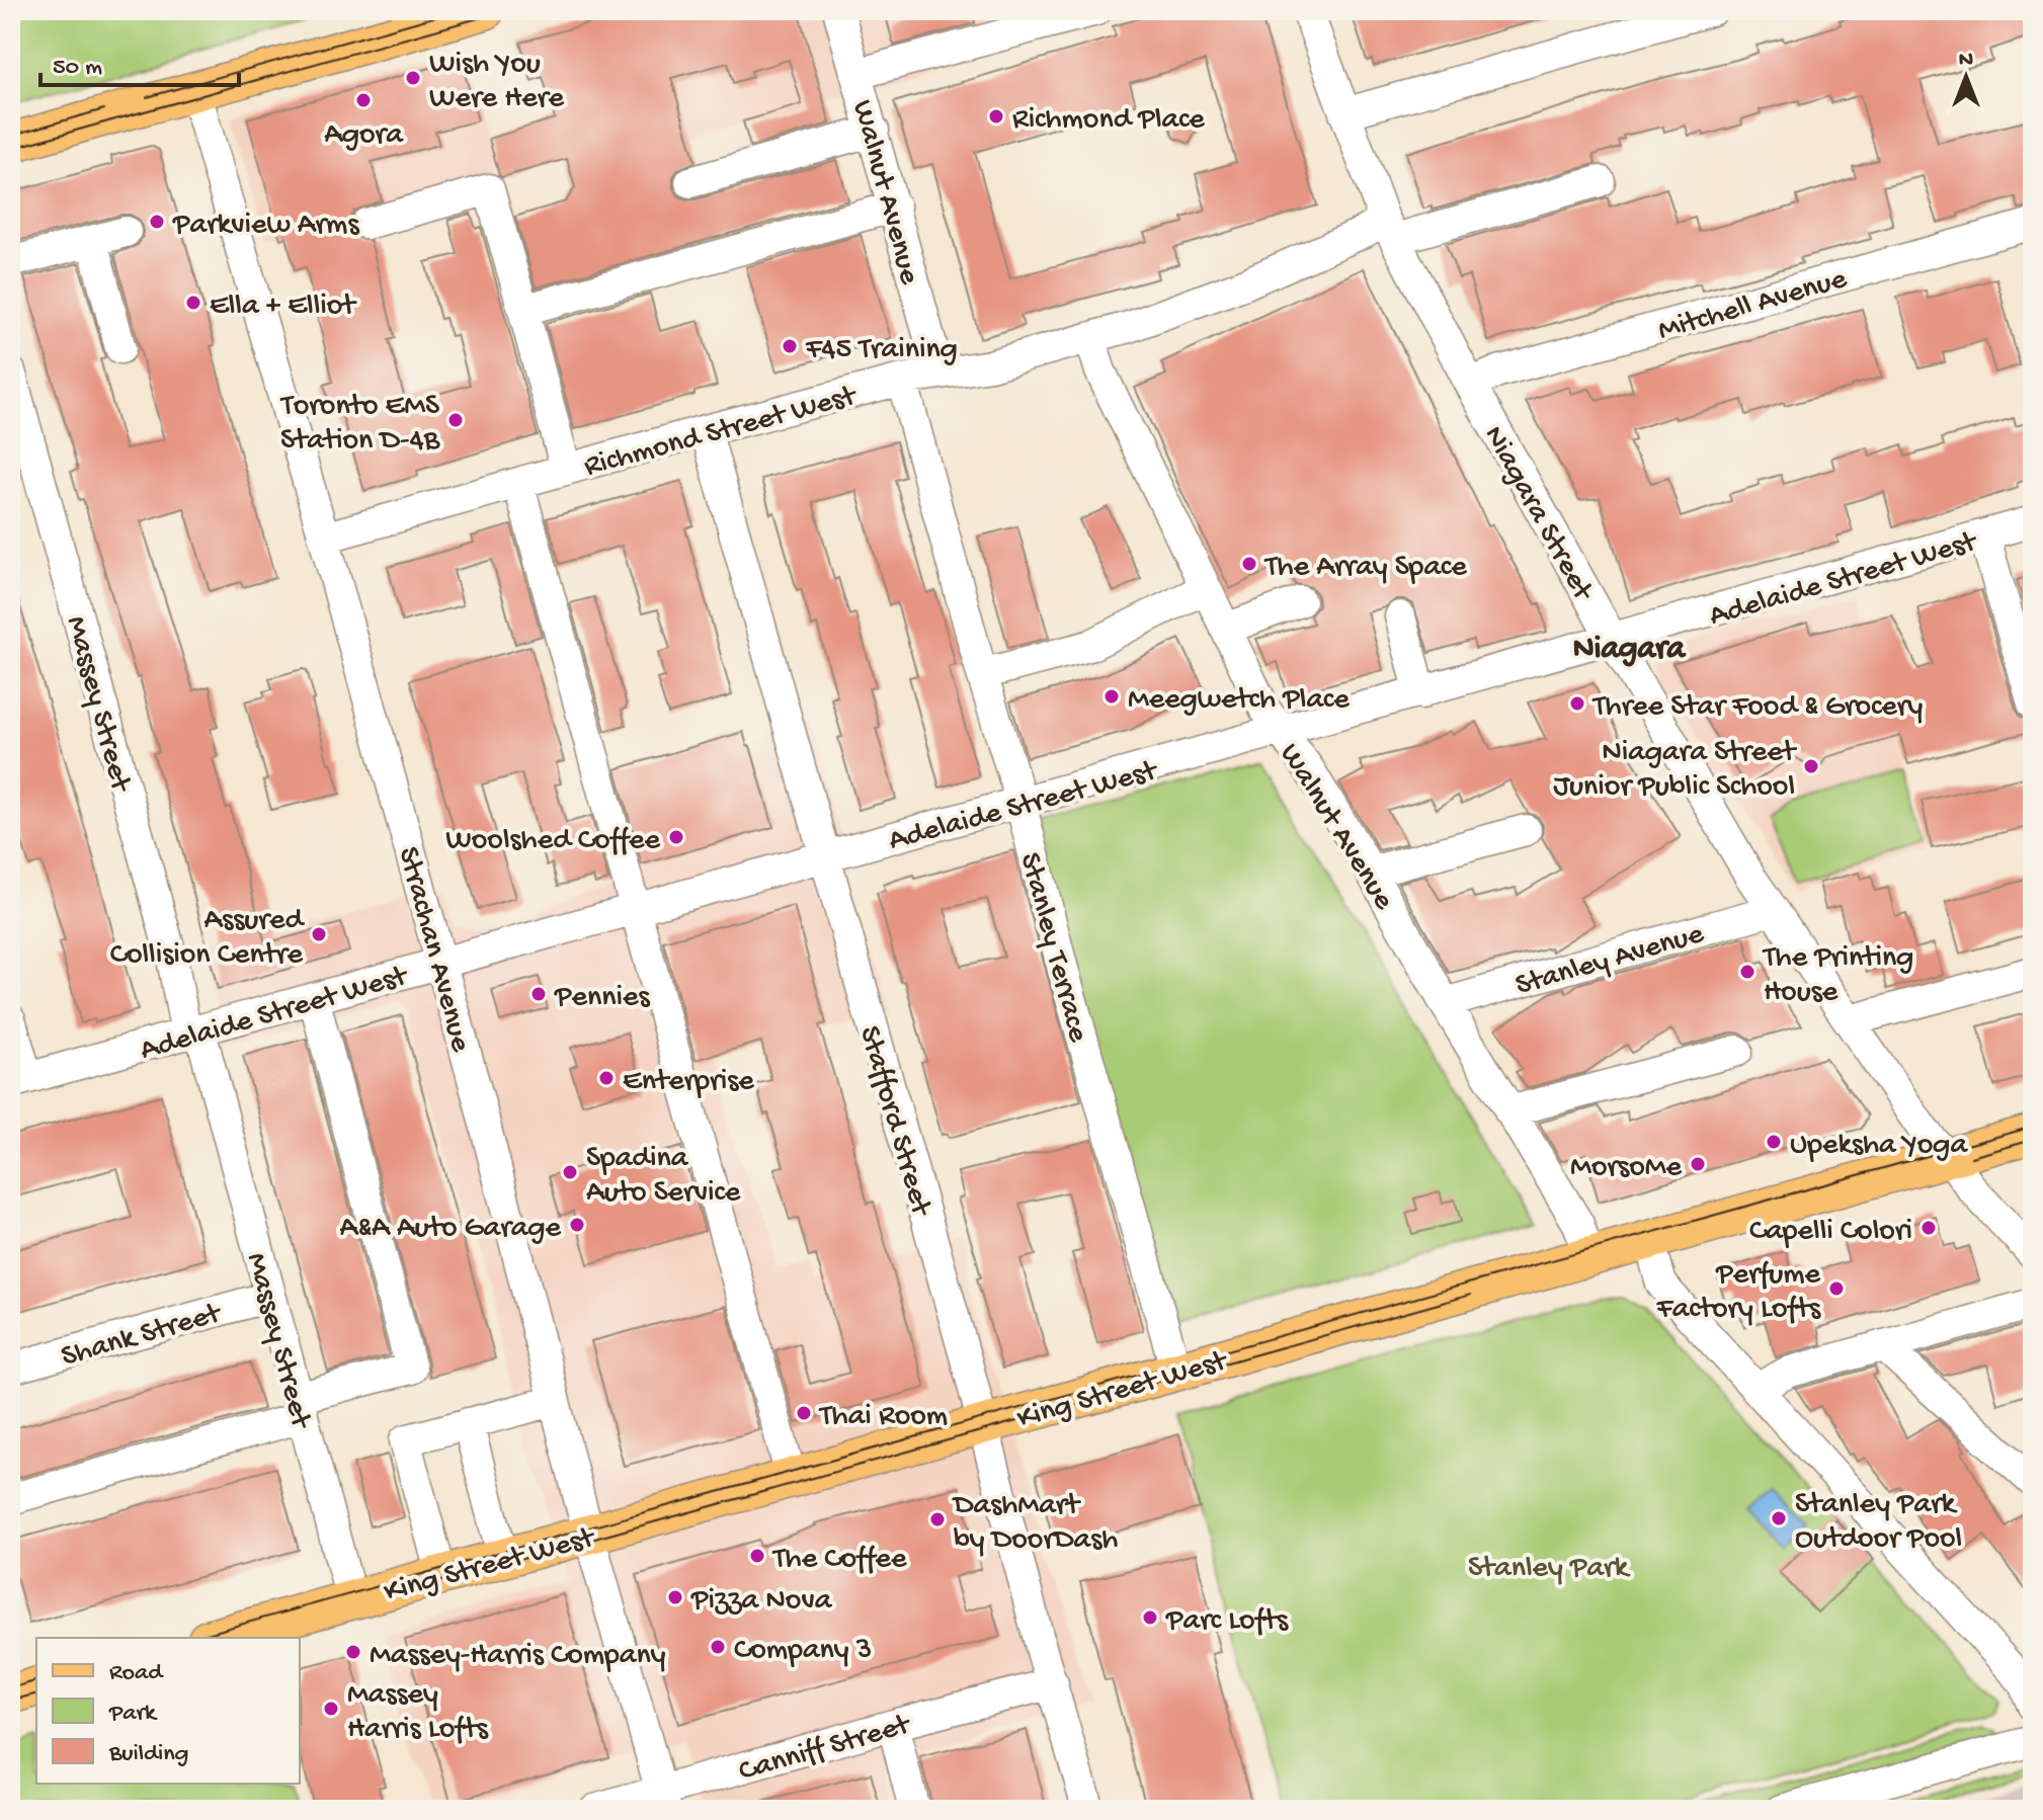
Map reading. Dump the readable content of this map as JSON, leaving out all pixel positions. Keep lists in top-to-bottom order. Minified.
{"streets":{"main road":["King Street West"],"street":["Walnut Avenue","Mitchell Avenue","Richmond Street West","Niagara Street","Adelaide Street West","Massey Street","Stanley Terrace","Strachan Avenue","Stanley Avenue","Stafford Street","Shank Street","Canniff Street"]},"crossings":[["Walnut Avenue","Richmond Street West"],["Walnut Avenue","Adelaide Street West"],["Walnut Avenue","Stanley Avenue"],["Walnut Avenue","King Street West"],["Mitchell Avenue","Niagara Street"],["Richmond Street West","Niagara Street"],["Richmond Street West","Stanley Terrace"],["Richmond Street West","Strachan Avenue"],["Richmond Street West","Stafford Street"],["Niagara Street","Adelaide Street West"],["Niagara Street","Stanley Avenue"],["Niagara Street","King Street West"],["Adelaide Street West","Massey Street"],["Adelaide Street West","Stanley Terrace"],["Adelaide Street West","Strachan Avenue"],["Adelaide Street West","Stafford Street"],["Massey Street","Shank Street"],["Massey Street","King Street West"],["Stanley Terrace","King Street West"],["Strachan Avenue","King Street West"],["Strachan Avenue","Canniff Street"],["Stafford Street","King Street West"],["Stafford Street","Canniff Street"]],"districts":["Niagara"],"parks":["Stanley Park"],"places":["Wish You Were Here","Agora","Richmond Place","Parkview Arms","Ella + Elliot","F45 Training","Toronto EMS Station D-4B","The Array Space","Meegwetch Place","Three Star Food & Grocery","Niagara Street Junior Public School","Woolshed Coffee","Assured Collision Centre","The Printing House","Pennies","Enterprise","Upeksha Yoga","MorsoMe","Spadina Auto Service","A&A Auto Garage","Capelli Colori","Perfume Factory Lofts","Thai Room","Stanley Park Outdoor Pool","DashMart by DoorDash","The Coffee","Pizza Nova","Parc Lofts","Company 3","Massey-Harris Company","Massey Harris Lofts"],"legend":["Road","Park","Building"],"scale_bar":"50 m","north":"top"}
